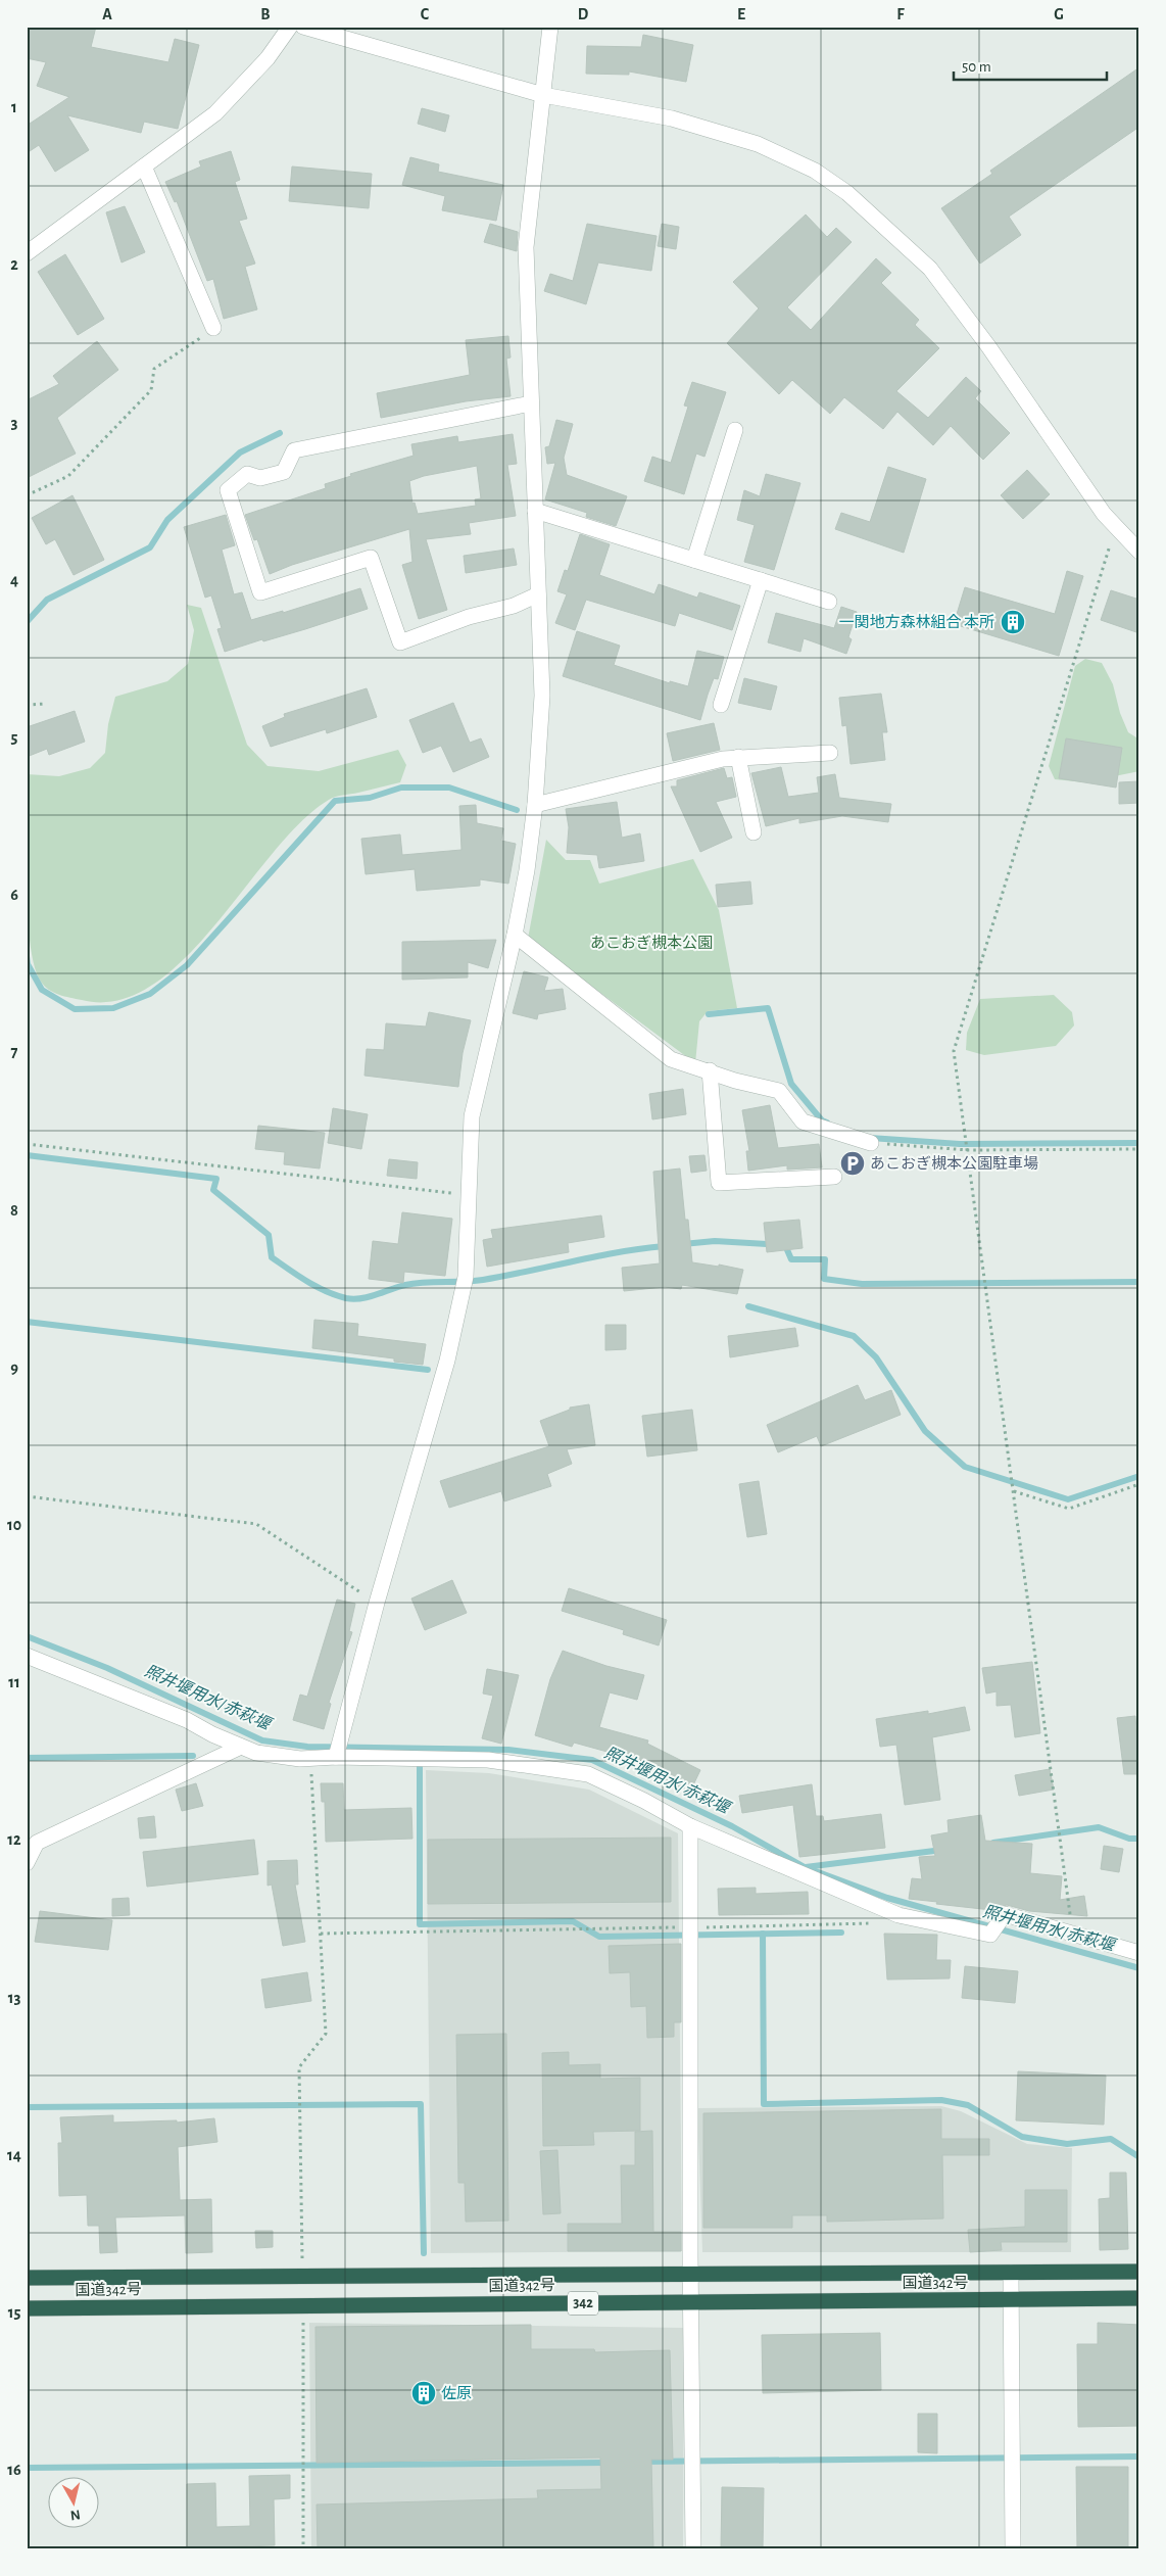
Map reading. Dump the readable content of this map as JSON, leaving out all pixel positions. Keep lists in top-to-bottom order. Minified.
{"streets":{"highway":["国道342号","342"]},"water":["照井堰用水/赤萩堰"],"parks":["あこおぎ槻本公園"],"places":{"building":["一関地方森林組合 本所","佐原"],"parking":["あこおぎ槻本公園駐車場"]},"scale_bar":"50 m","north":"bottom","grid":{"columns":["A","B","C","D","E","F","G"],"rows":["1","2","3","4","5","6","7","8","9","10","11","12","13","14","15","16"]}}
